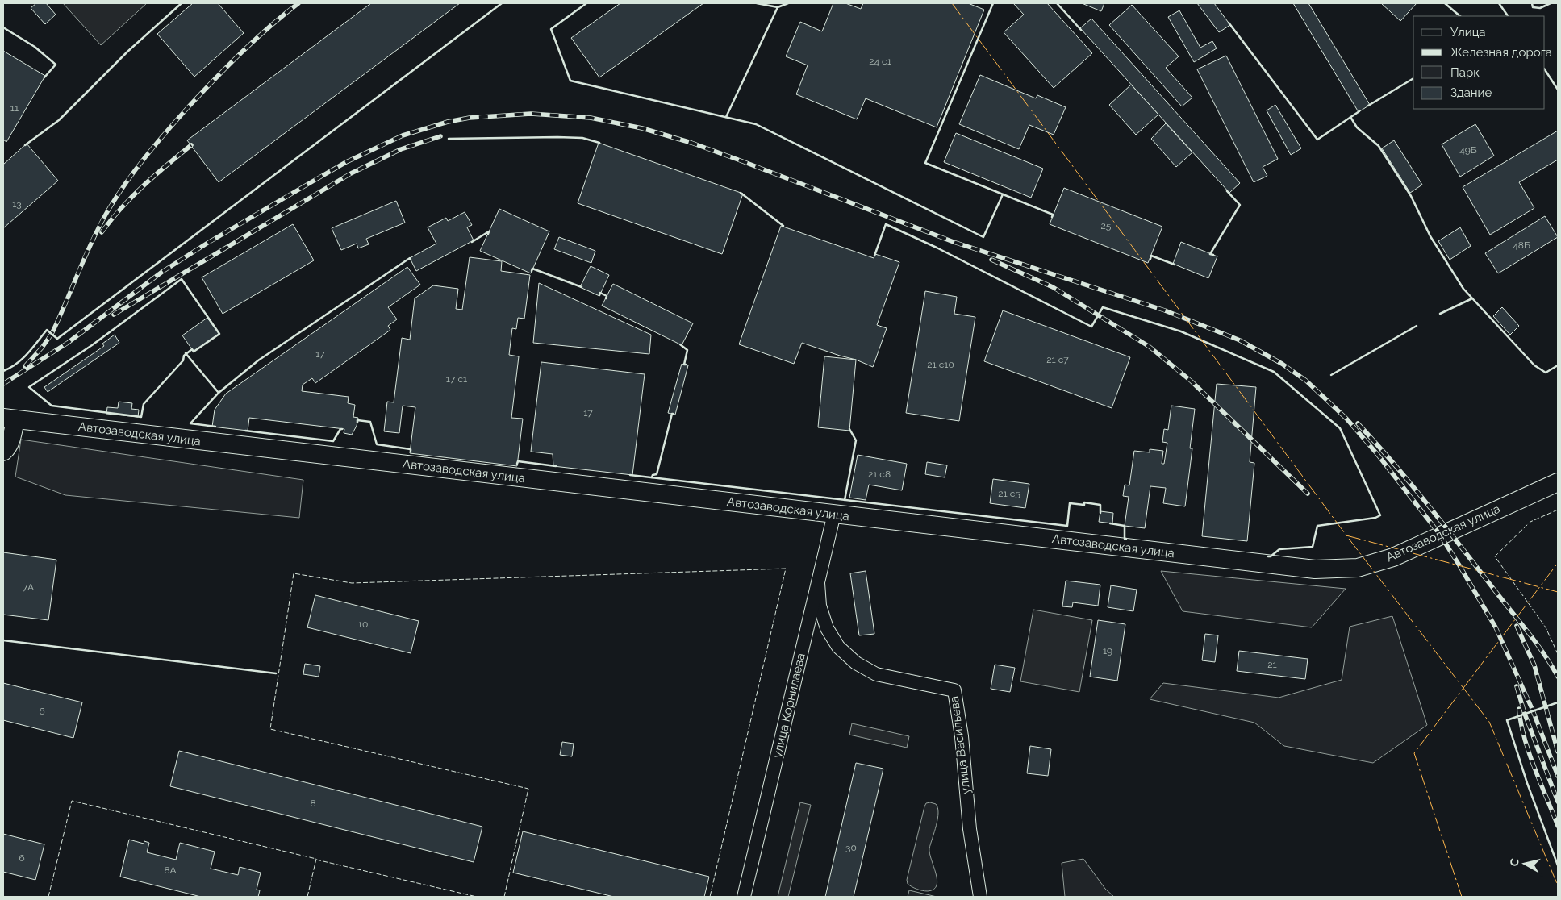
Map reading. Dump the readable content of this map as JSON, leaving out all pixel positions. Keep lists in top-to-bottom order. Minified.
{"streets":{"street":["Автозаводская улица","улица Корнилаева","улица Васильева"]},"crossings":[["Автозаводская улица","улица Корнилаева"],["улица Корнилаева","улица Васильева"]],"house_numbers":["24 с1","11","49Б","13","25","48Б","17","21 с7","21 с10","17 с1","17","21 с8","21 с5","7А","10","19","21","6","8","30","6","8А"],"legend":["Улица","Железная дорога","Парк","Здание"],"north":"left"}
